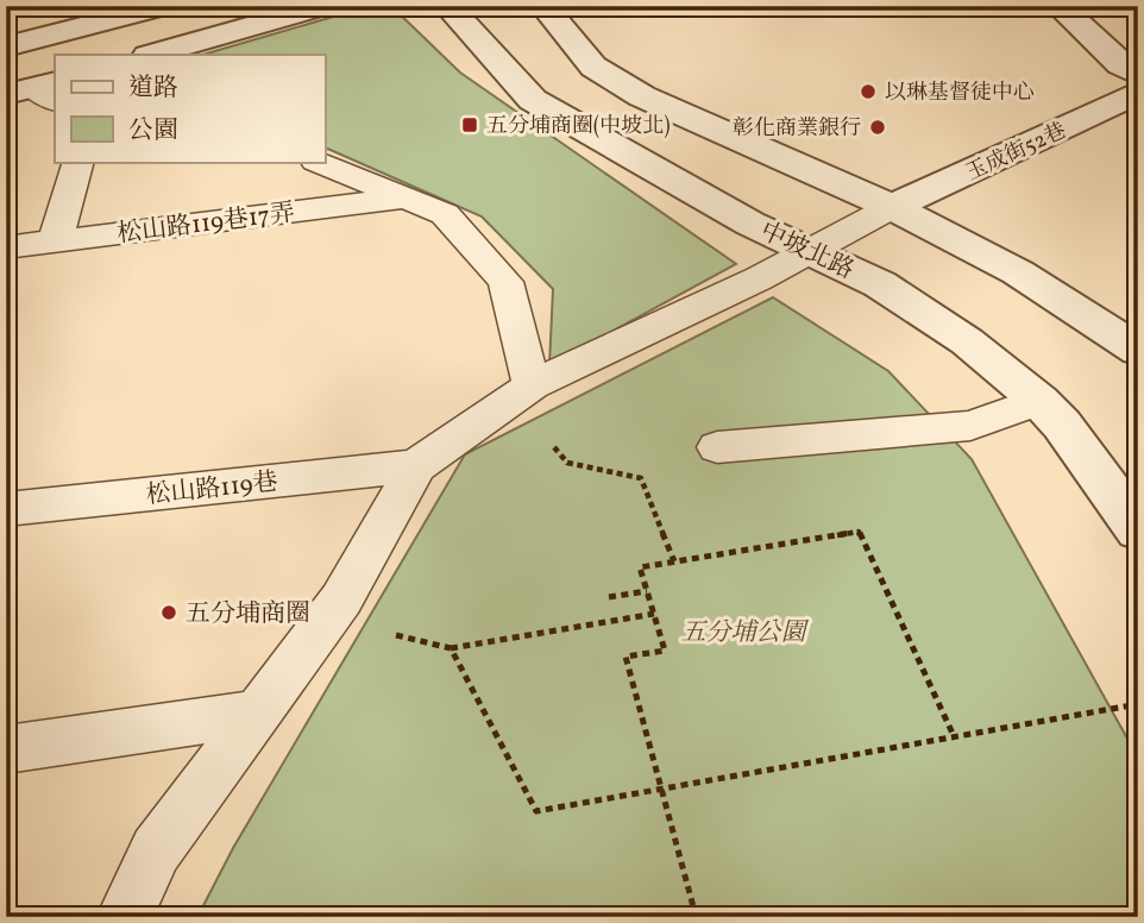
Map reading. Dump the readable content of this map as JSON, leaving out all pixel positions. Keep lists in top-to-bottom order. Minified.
{"streets":{"street":["玉成街52巷","中坡北路"],"lane":["松山路119巷17弄","松山路119巷"]},"parks":["五分埔公園"],"places":{"other":["以琳基督徒中心","彰化商業銀行","五分埔商圈"],"transit":["五分埔商圈(中坡北)"]},"legend":["道路","公園"]}
